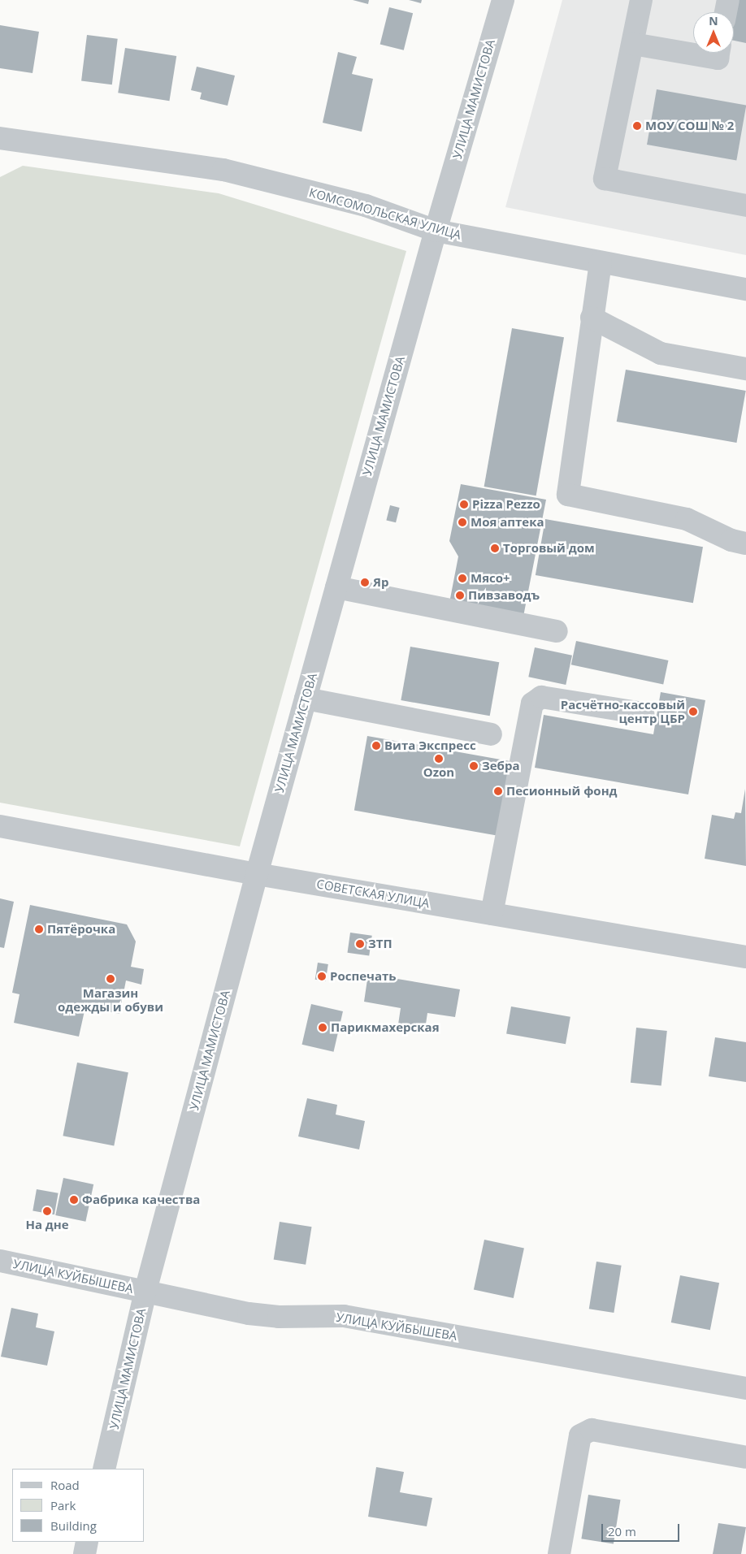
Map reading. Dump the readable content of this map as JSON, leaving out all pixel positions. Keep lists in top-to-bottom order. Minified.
{"streets":{"street":["УЛИЦА МАМИСТОВА","КОМСОМОЛЬСКАЯ УЛИЦА","СОВЕТСКАЯ УЛИЦА","УЛИЦА КУЙБЫШЕВА"]},"crossings":[["УЛИЦА МАМИСТОВА","КОМСОМОЛЬСКАЯ УЛИЦА"],["УЛИЦА МАМИСТОВА","СОВЕТСКАЯ УЛИЦА"],["УЛИЦА МАМИСТОВА","УЛИЦА КУЙБЫШЕВА"]],"places":["МОУ СОШ № 2","Pizza Pezzo","Моя аптека","Торговый дом","Мясо+","Яр","Пивзаводъ","Расчётно-кассовый центр ЦБР","Вита Экспресс","Ozon","Зебра","Песионный фонд","Пятёрочка","ЗТП","Роспечать","Магазин одежды и обуви","Парикмахерская","Фабрика качества","На дне"],"legend":["Road","Park","Building"],"scale_bar":"20 m","north":"top"}
